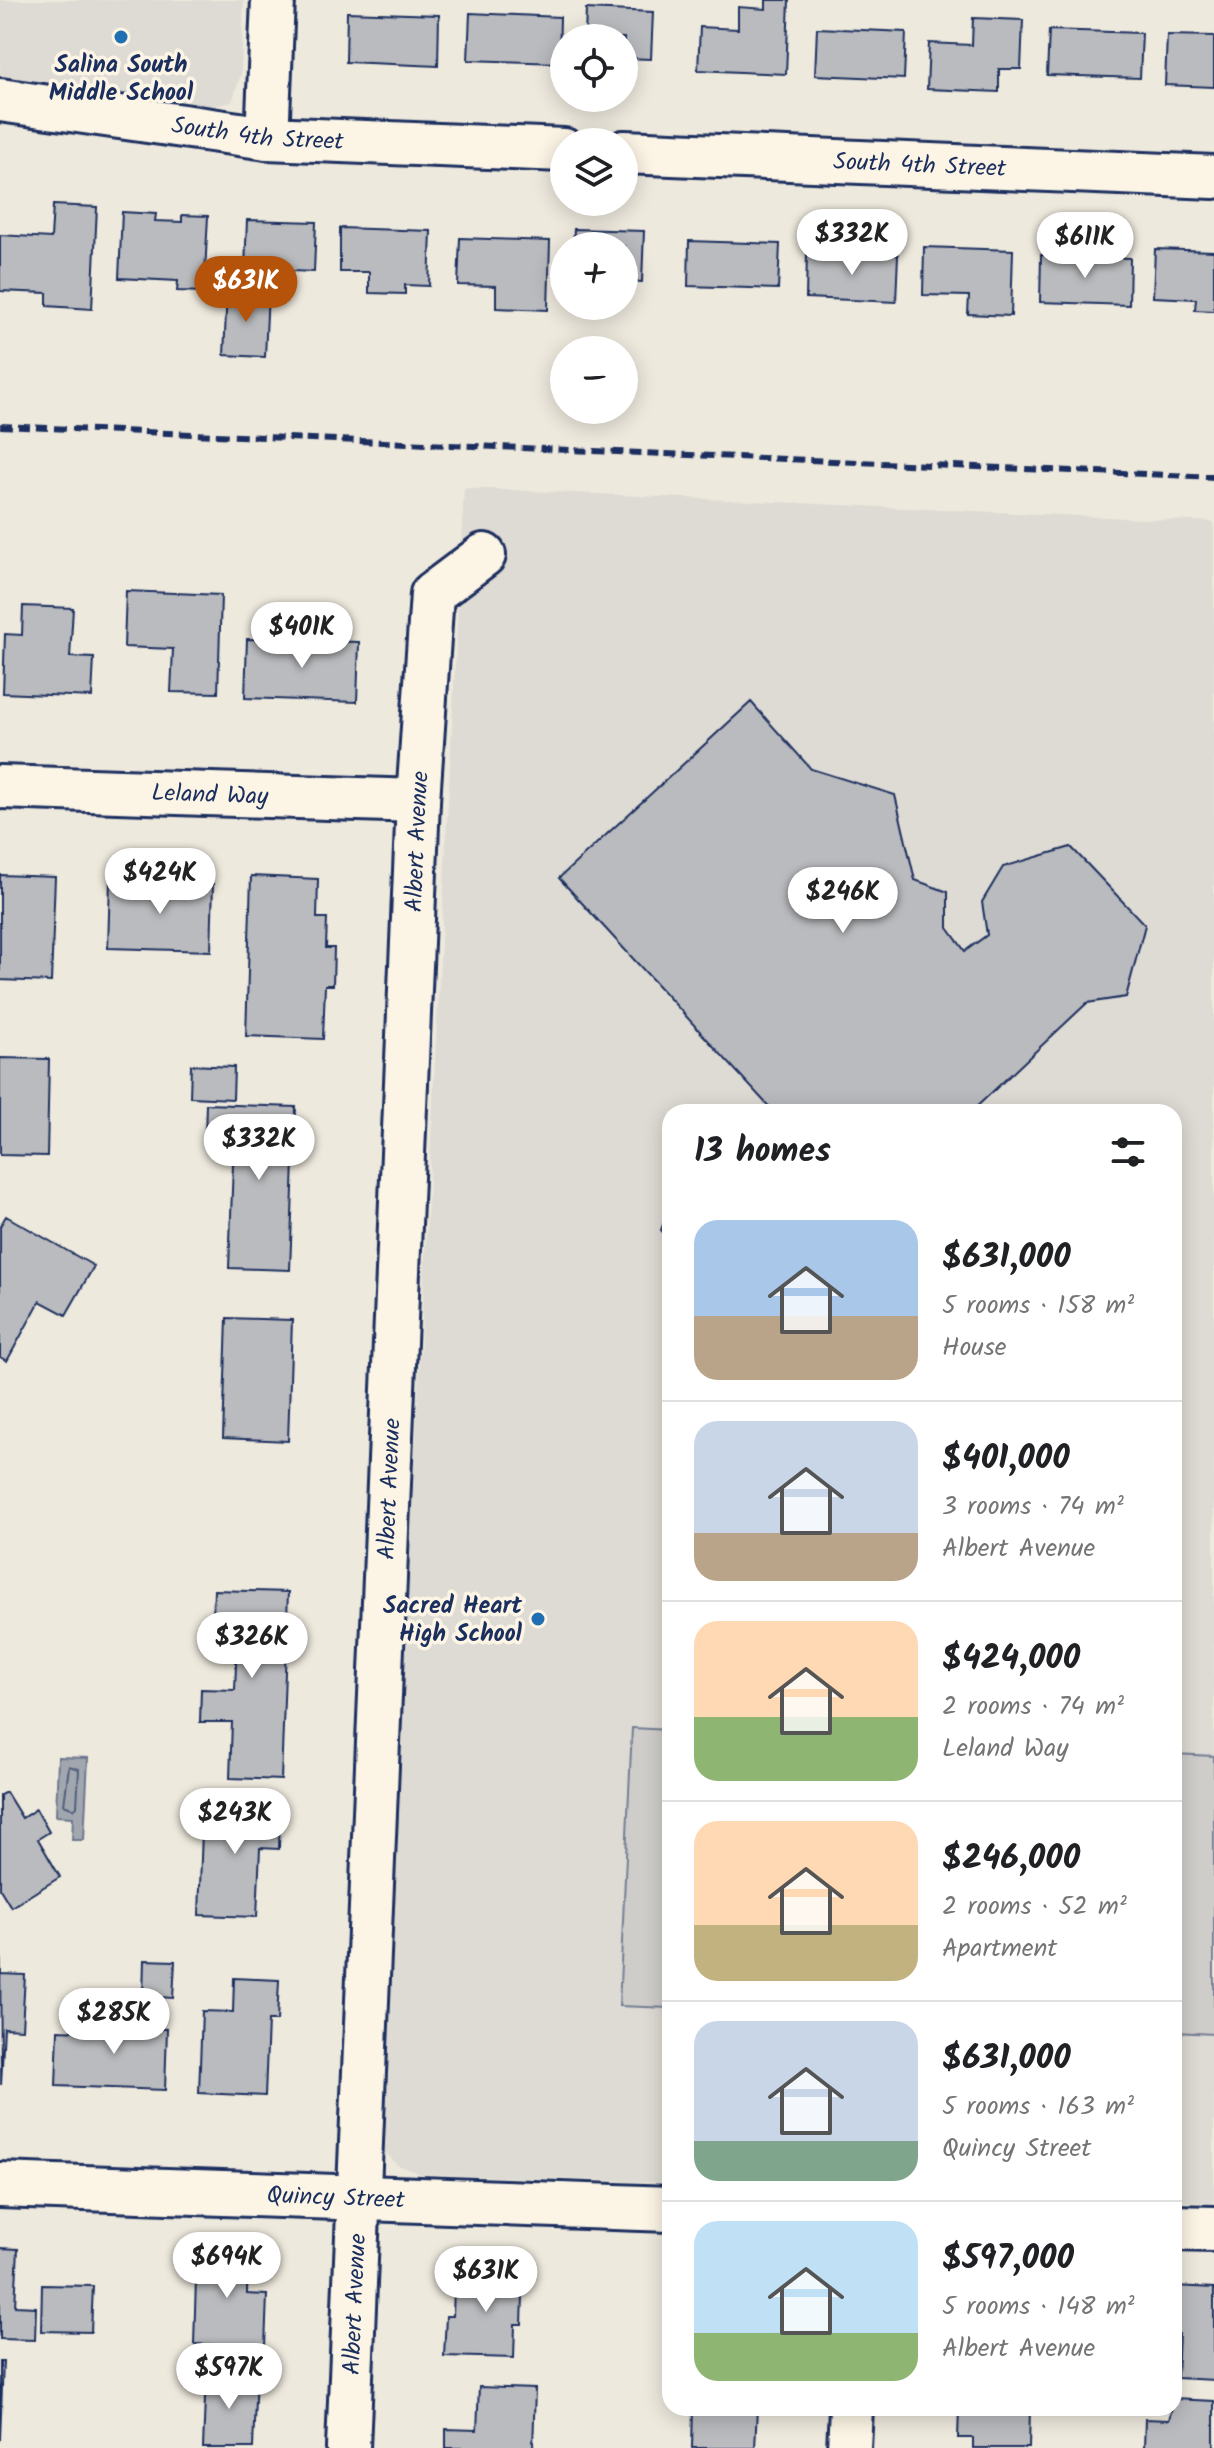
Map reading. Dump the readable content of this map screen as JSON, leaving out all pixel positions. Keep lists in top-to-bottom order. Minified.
{"streets":{"street":["South 4th Street","Leland Way","Albert Avenue","Quincy Street"]},"crossings":[["Leland Way","Albert Avenue"],["Albert Avenue","Quincy Street"]],"places":["Salina South Middle School","Sacred Heart High School"],"page":{"map_buttons":["+","−"],"price":["$332K","$611K","$631K","$401K","$424K","$246K","$332K","$326K","$243K","$285K","$694K","$631K","$597K"],"heading":"13 homes","list":[{"name":"$631,000","note":"5 rooms · 158 m² · House"},{"name":"$401,000","note":"3 rooms · 74 m² · Albert Avenue"},{"name":"$424,000","note":"2 rooms · 74 m² · Leland Way"},{"name":"$246,000","note":"2 rooms · 52 m² · Apartment"},{"name":"$631,000","note":"5 rooms · 163 m² · Quincy Street"},{"name":"$597,000","note":"5 rooms · 148 m² · Albert Avenue"}]}}
